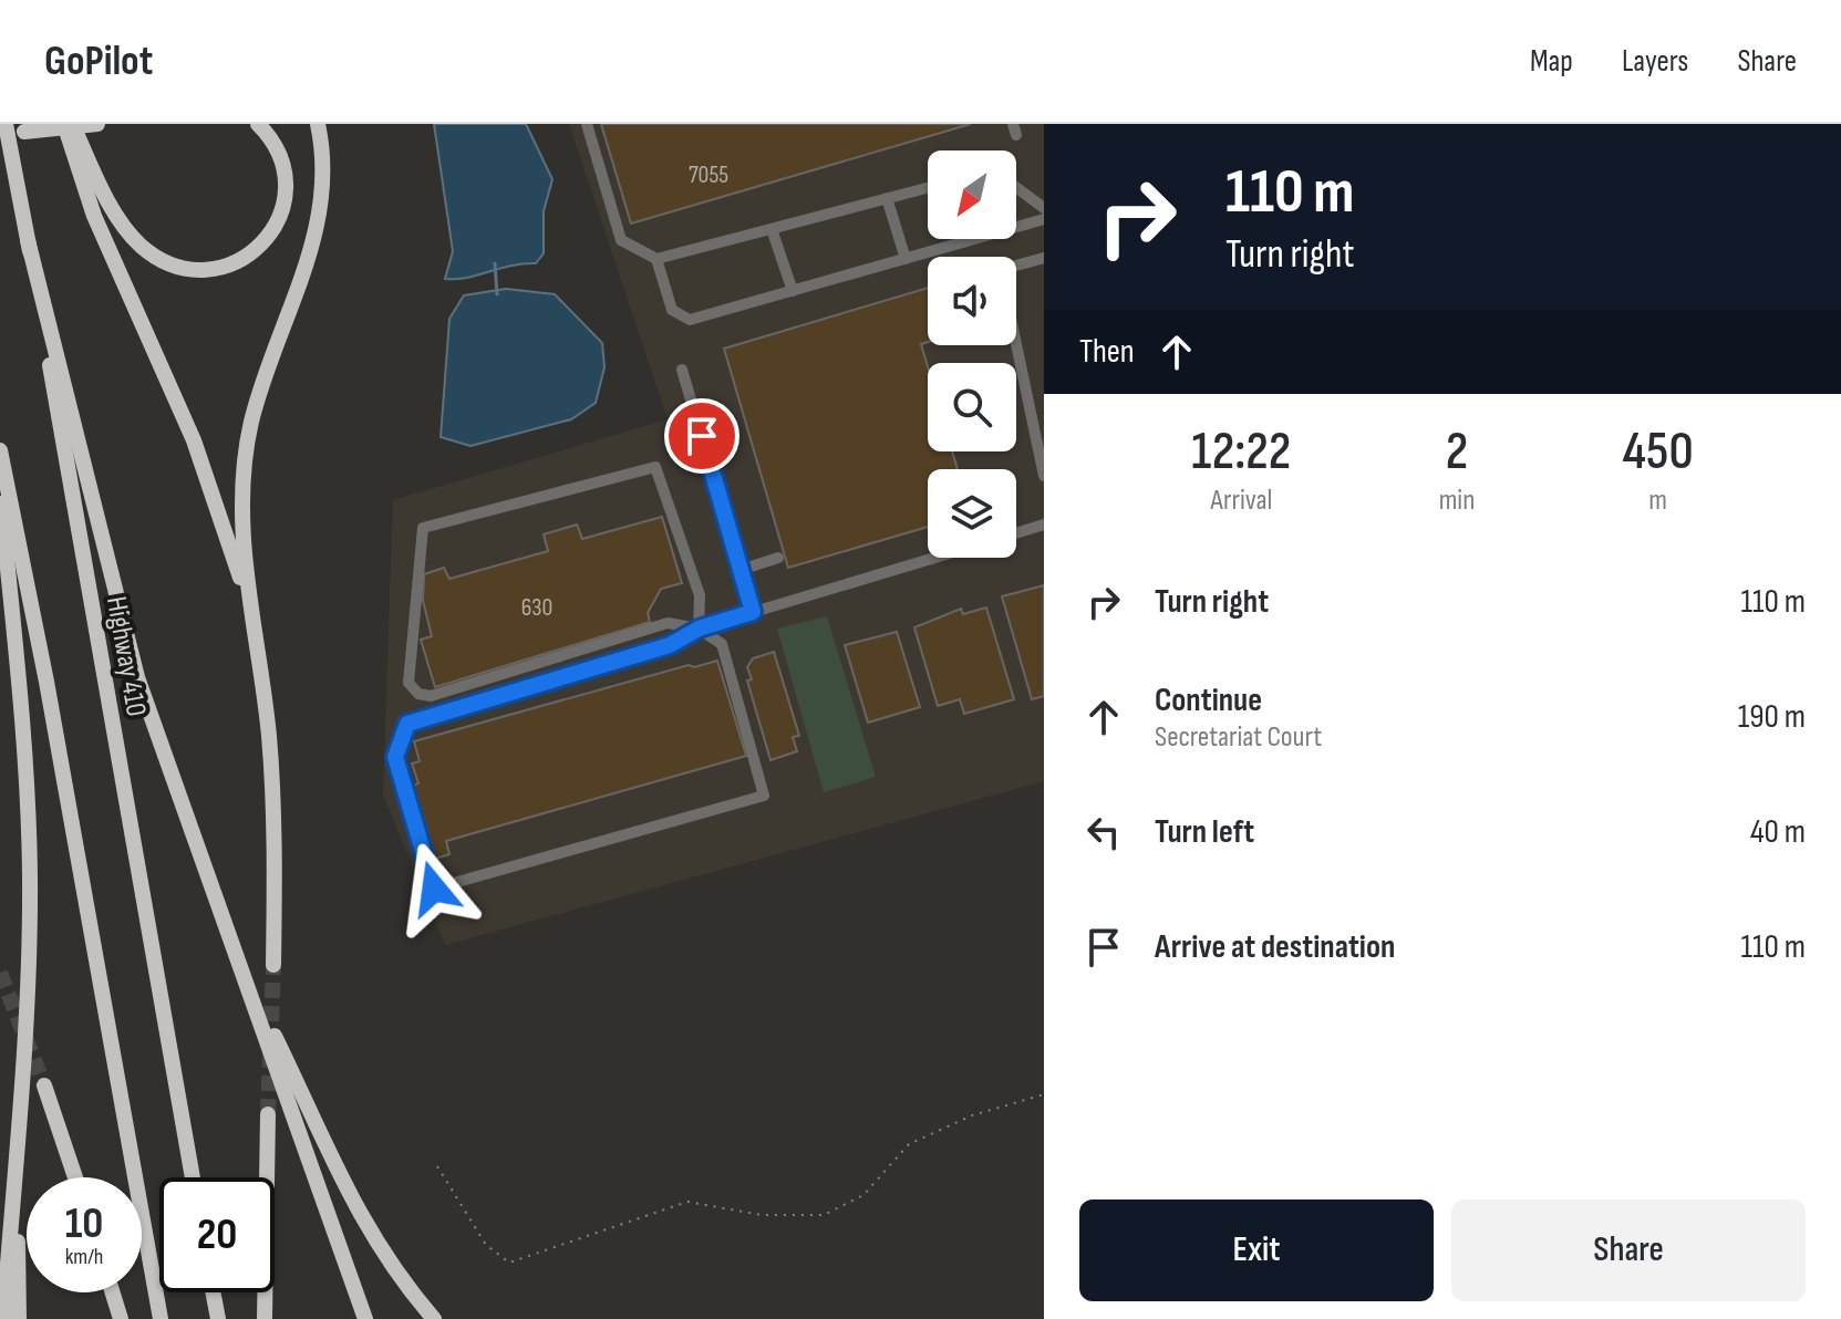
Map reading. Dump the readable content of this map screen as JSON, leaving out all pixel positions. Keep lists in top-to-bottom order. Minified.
{"streets":{"highway":["Highway 410"]},"house_numbers":["7055","630"],"north":"bottom left","page":{"header":"GoPilot","nav":["Map","Layers","Share"],"turn":["110 m","Turn right"],"then":"Then","eta":["12:22","Arrival","2","min","450","m"],"list":[{"name":"Turn right","value":"110 m"},{"name":"Continue","note":"Secretariat Court","value":"190 m"},{"name":"Turn left","value":"40 m"},{"name":"Arrive at destination","value":"110 m"}],"speed":"10 km/h","limit":"20","buttons":["Exit","Share"]}}
